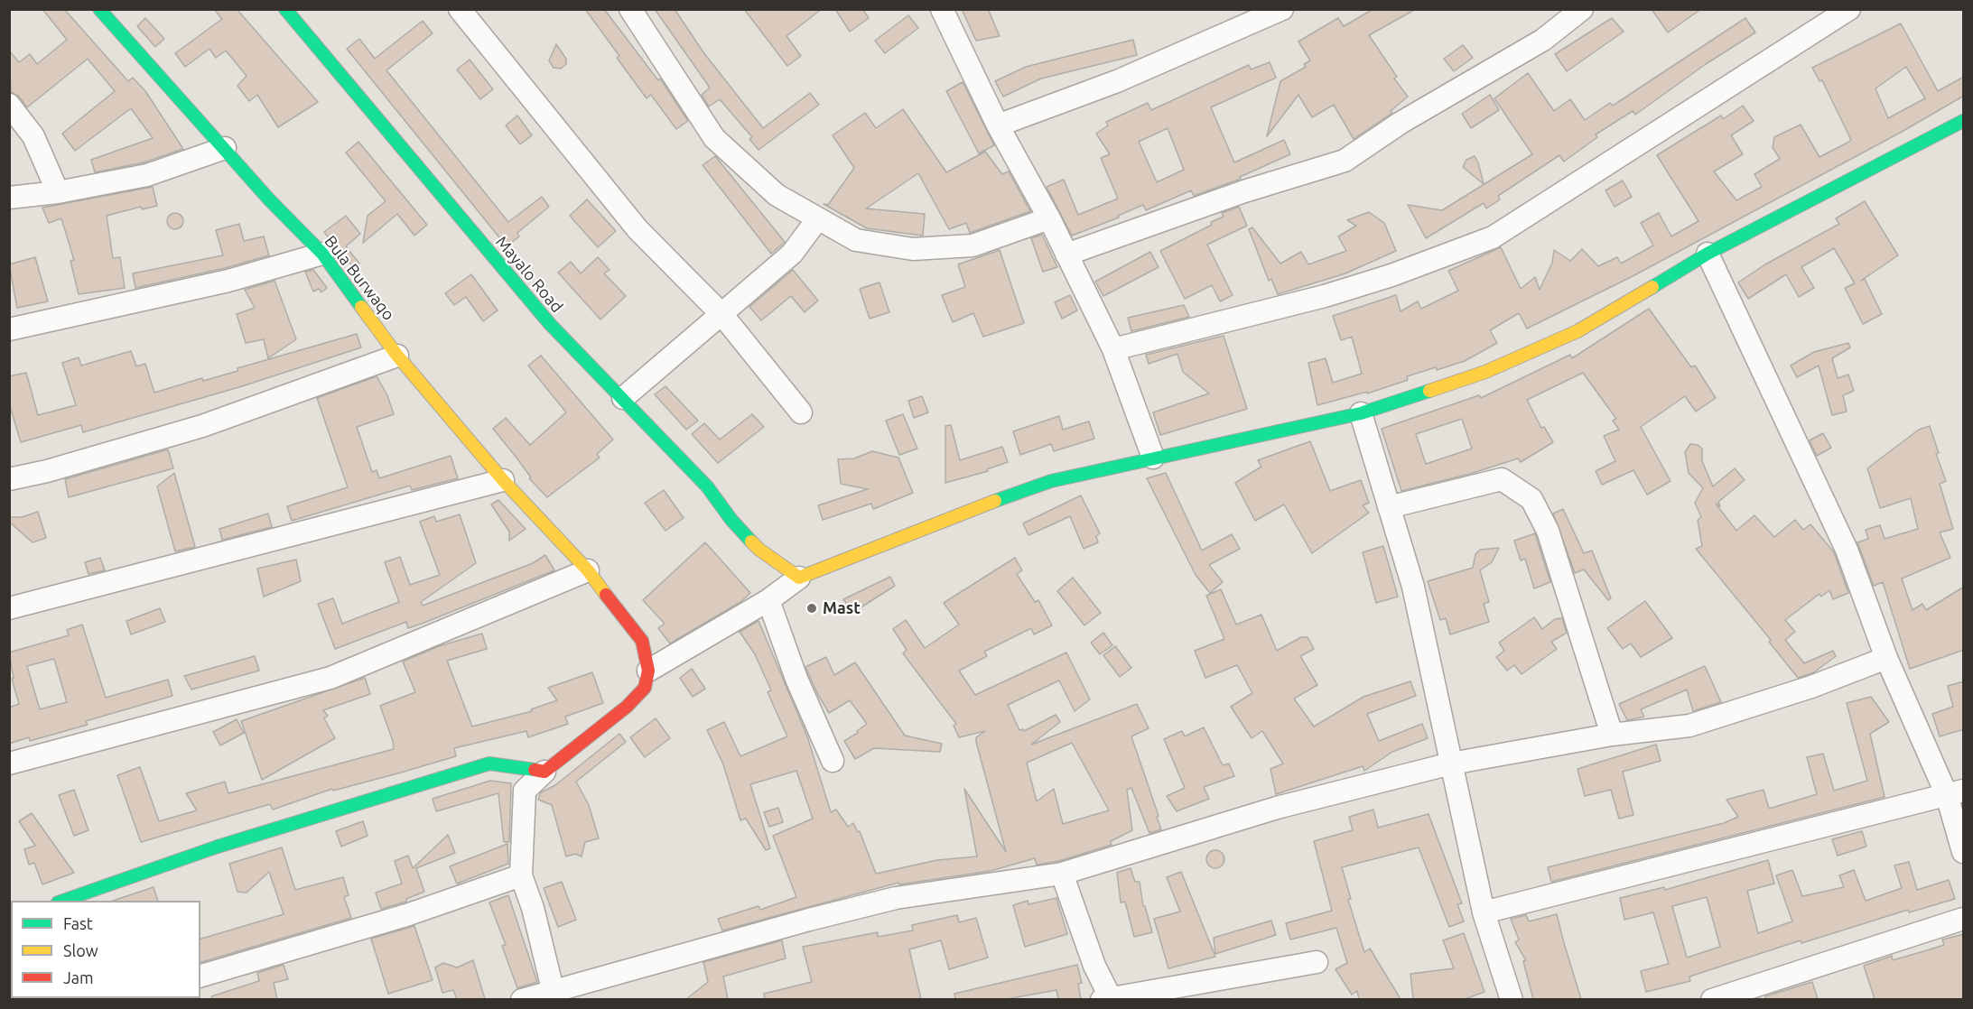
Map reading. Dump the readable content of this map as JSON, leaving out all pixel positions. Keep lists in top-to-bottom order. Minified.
{"streets":{"street":["Mayalo Road","Bula Burwaqo"]},"places":["Mast"],"legend":["Fast","Slow","Jam"]}
